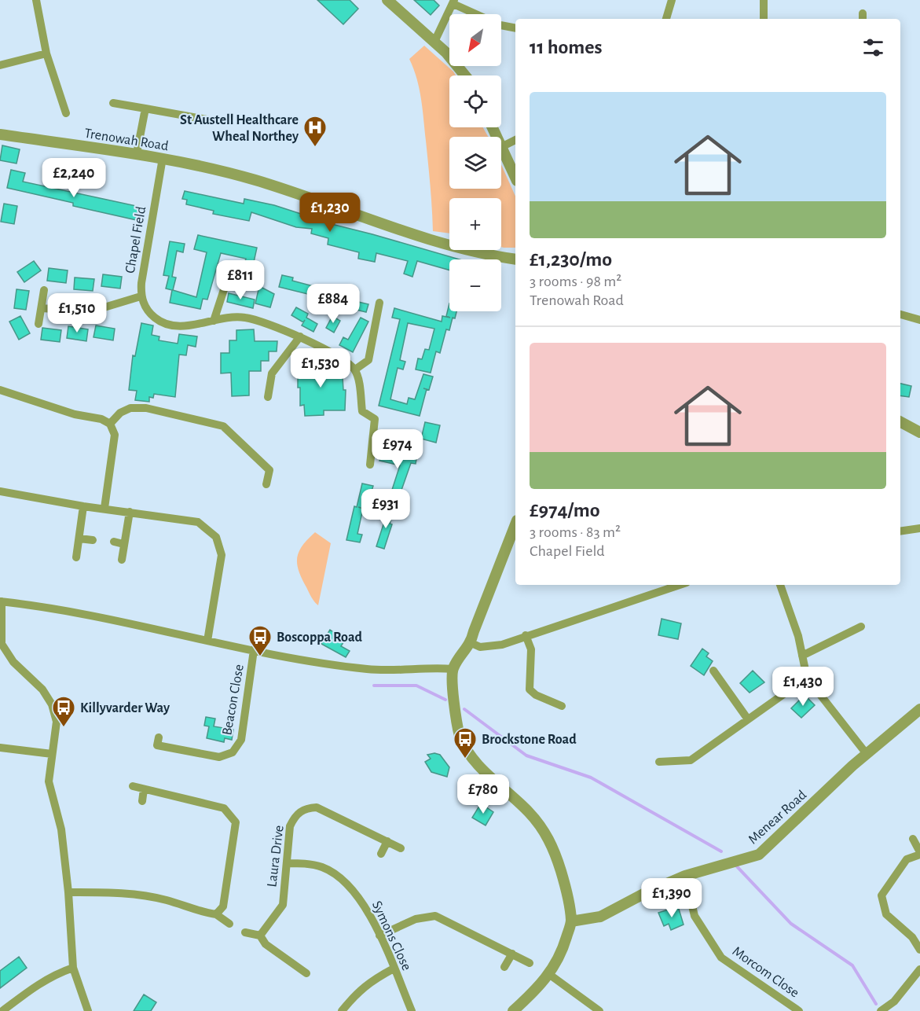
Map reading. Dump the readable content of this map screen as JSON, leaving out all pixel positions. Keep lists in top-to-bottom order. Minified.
{"streets":{"street":["Trenowah Road","Chapel Field","Beacon Close","Menear Road","Laura Drive","Symons Close","Morcom Close"]},"crossings":[["Trenowah Road","Chapel Field"],["Menear Road","Morcom Close"],["Laura Drive","Symons Close"]],"places":{"hospital":["St Austell Healthcare Wheal Northey"],"bus stop":["Boscoppa Road","Killyvarder Way","Brockstone Road"]},"north":"bottom left","page":{"map_buttons":["+","−"],"heading":"11 homes","list":[{"name":"£1,230/mo","note":"3 rooms · 98 m² · Trenowah Road"},{"name":"£974/mo","note":"3 rooms · 83 m² · Chapel Field"}],"price":["£2,240","£1,230","£811","£884","£1,510","£1,530","£974","£931","£1,430","£780","£1,390"]}}
